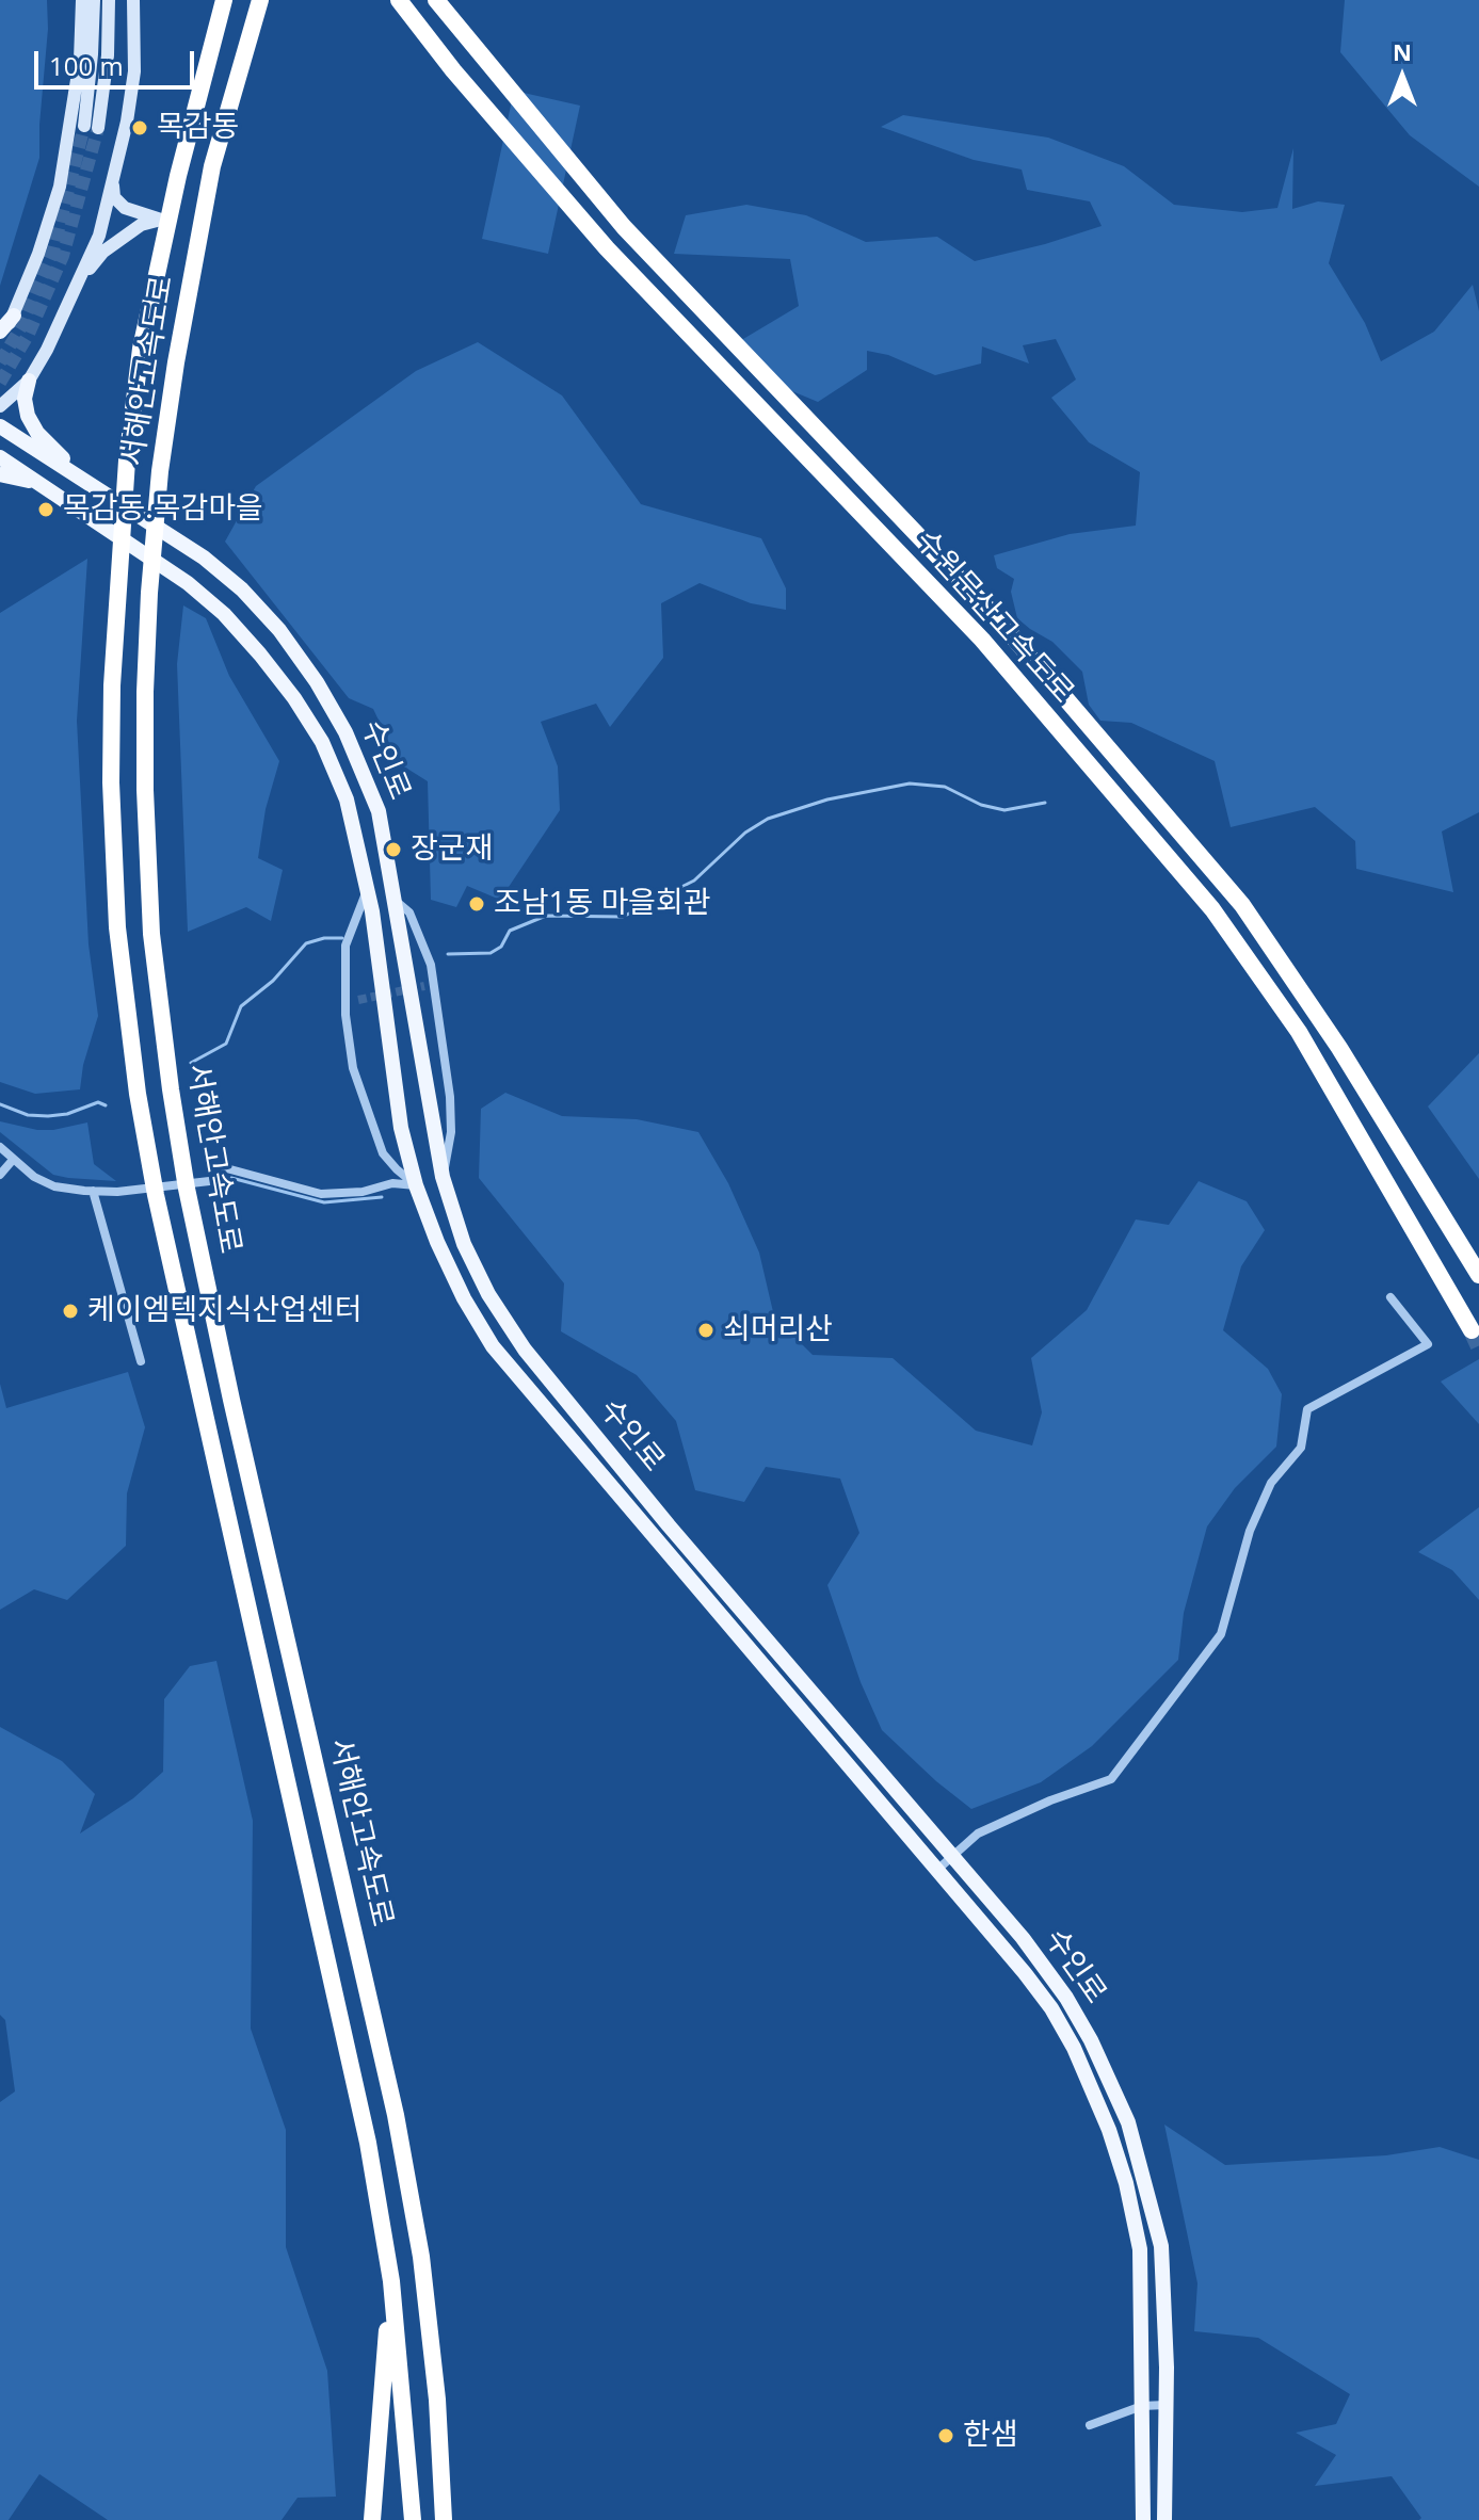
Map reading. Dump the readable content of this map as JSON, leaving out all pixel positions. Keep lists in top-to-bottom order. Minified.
{"streets":{"highway":["서해안고속도로","수원문산고속도로"],"main road":["수인로"]},"places":["목감동","목감동.목감마을","장군재","조남1동 마을회관","케이엠텍지식산업센터","쇠머리산","한샘"],"scale_bar":"100 m","north":"top"}
